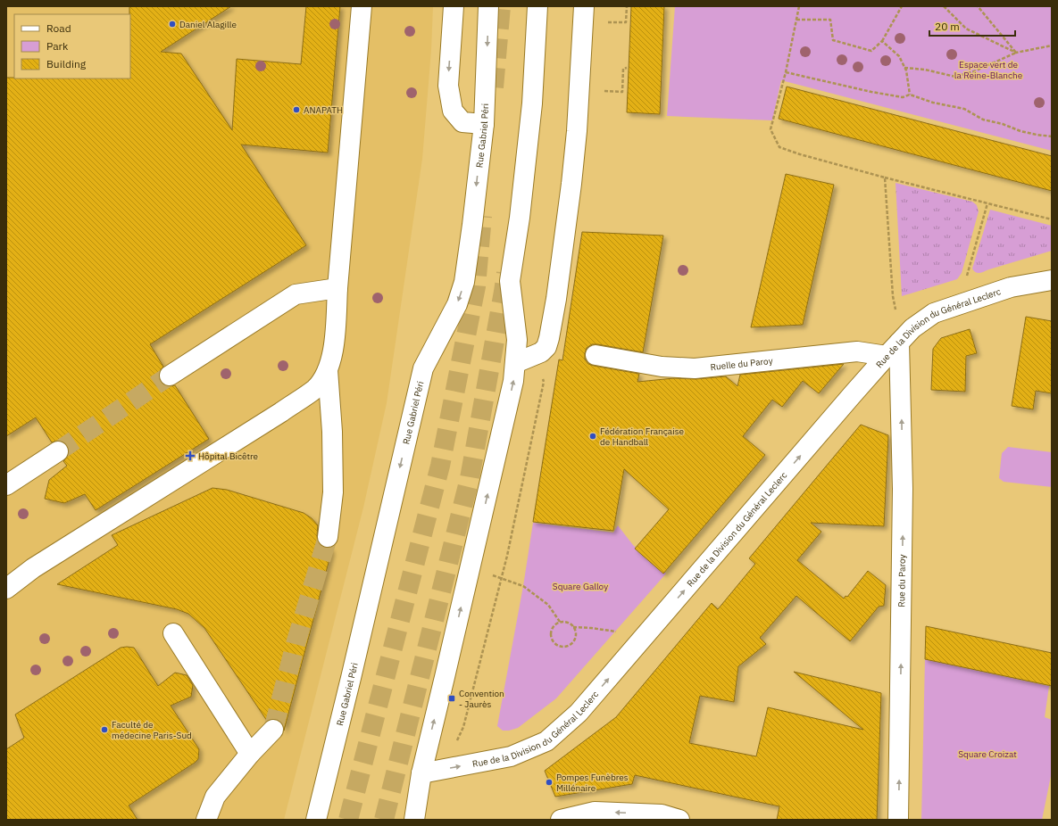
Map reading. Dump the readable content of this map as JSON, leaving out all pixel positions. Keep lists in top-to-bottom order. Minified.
{"streets":{"main road":["Rue Gabriel Péri","Rue de la Division du Général Leclerc","Ruelle du Paroy","Rue du Paroy"]},"crossings":[["Rue de la Division du Général Leclerc","Ruelle du Paroy"],["Rue de la Division du Général Leclerc","Rue du Paroy"],["Ruelle du Paroy","Rue du Paroy"]],"one_way":["Rue de la Division du Général Leclerc","Rue du Paroy"],"parks":["Espace vert de la Reine-Blanche","Square Galloy","Square Croizat"],"places":{"other":["Daniel Alagille","ANAPATH","Fédération Française de Handball","Faculté de médecine Paris-Sud","Pompes Funèbres Millénaire"],"health":["Hôpital Bicêtre"],"transit":["Convention - Jaurès"]},"legend":["Road","Park","Building"],"scale_bar":"20 m"}
